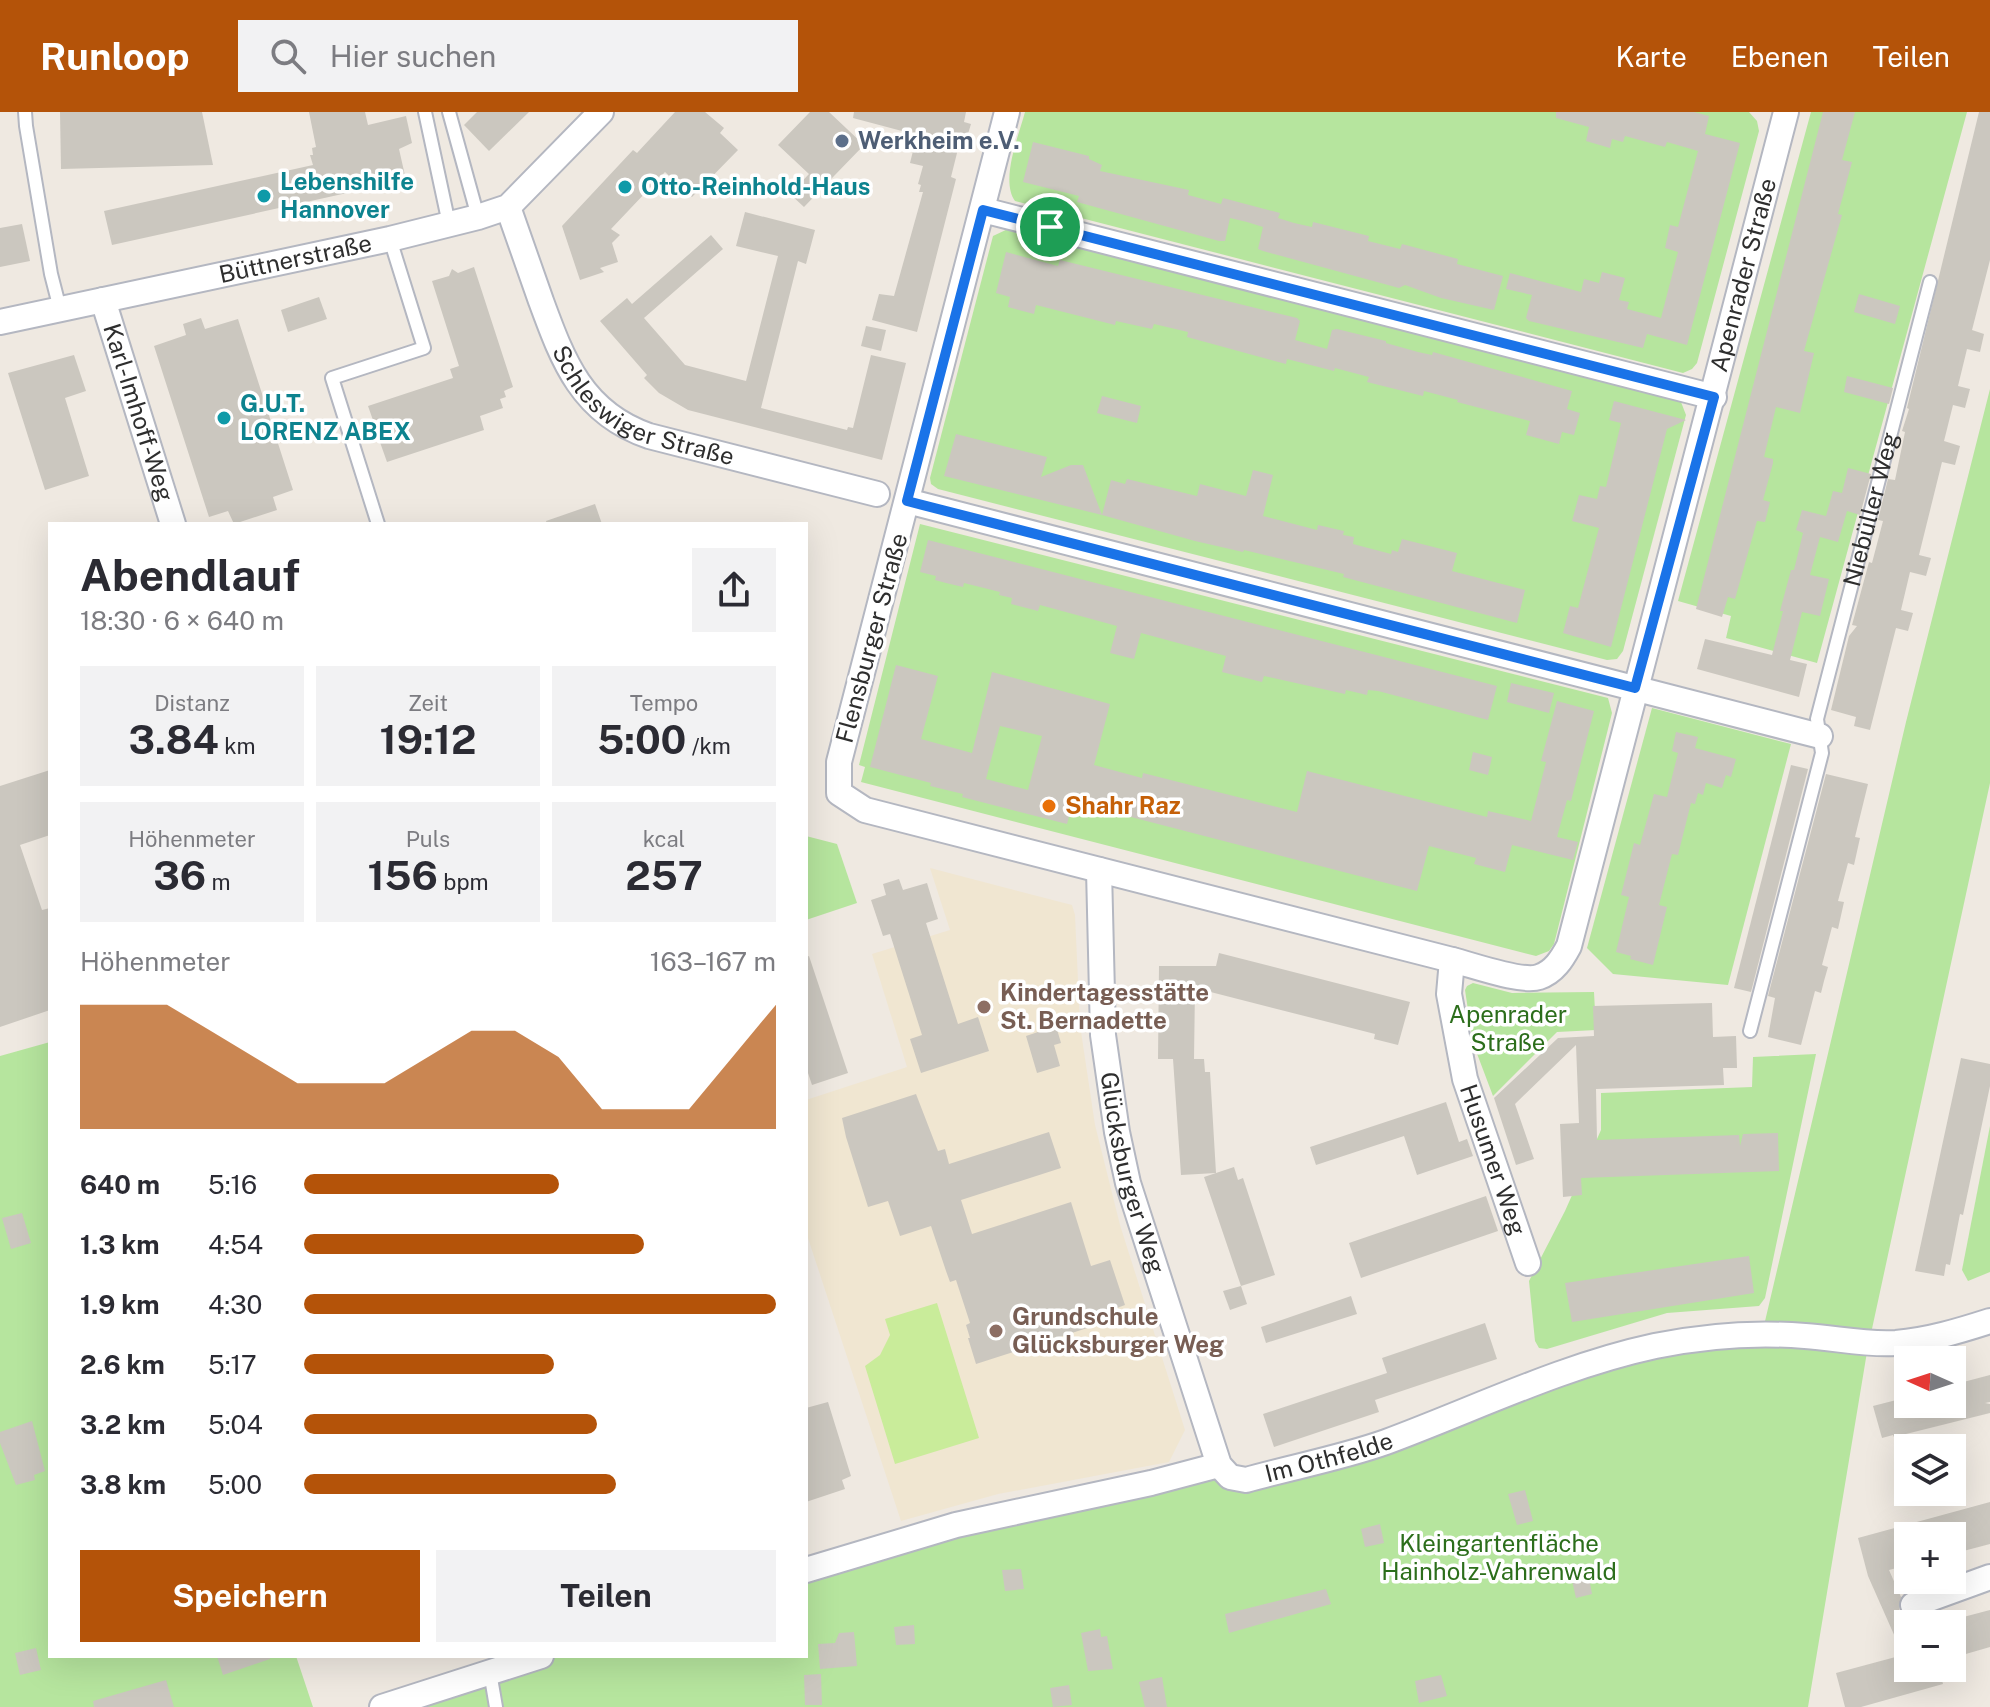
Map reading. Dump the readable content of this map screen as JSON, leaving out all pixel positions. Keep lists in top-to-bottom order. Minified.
{"streets":{"street":["Büttnerstraße","Apenrader Straße","Schleswiger Straße","Karl-Imhoff-Weg","Flensburger Straße","Husumer Weg","Glücksburger Weg","Im Othfelde"],"lane":["Niebüller Weg"]},"crossings":[["Büttnerstraße","Schleswiger Straße"],["Büttnerstraße","Karl-Imhoff-Weg"],["Apenrader Straße","Flensburger Straße"],["Apenrader Straße","Husumer Weg"],["Apenrader Straße","Glücksburger Weg"],["Glücksburger Weg","Im Othfelde"]],"parks":["Apenrader Straße","Kleingartenfläche Hainholz-Vahrenwald"],"places":["Werkheim e.V.","Otto-Reinhold-Haus","Lebenshilfe Hannover","G.U.T. LORENZ ABEX","Shahr Raz","Kindertagesstätte St. Bernadette","Grundschule Glücksburger Weg"],"north":"left","page":{"header":"Runloop","search":"Hier suchen","nav":["Karte","Ebenen","Teilen"],"heading":["Abendlauf","18:30 · 6 × 640 m"],"stats":[["Distanz","3.84 km"],["Zeit","19:12"],["Tempo","5:00 /km"],["Höhenmeter","36 m"],["Puls","156 bpm"],["kcal","257"]],"chart":["Höhenmeter","163–167 m"],"list":[{"name":"640 m","note":"5:16"},{"name":"1.3 km","note":"4:54"},{"name":"1.9 km","note":"4:30"},{"name":"2.6 km","note":"5:17"},{"name":"3.2 km","note":"5:04"},{"name":"3.8 km","note":"5:00"}],"map_buttons":["+","−"],"buttons":["Speichern","Teilen"]}}
